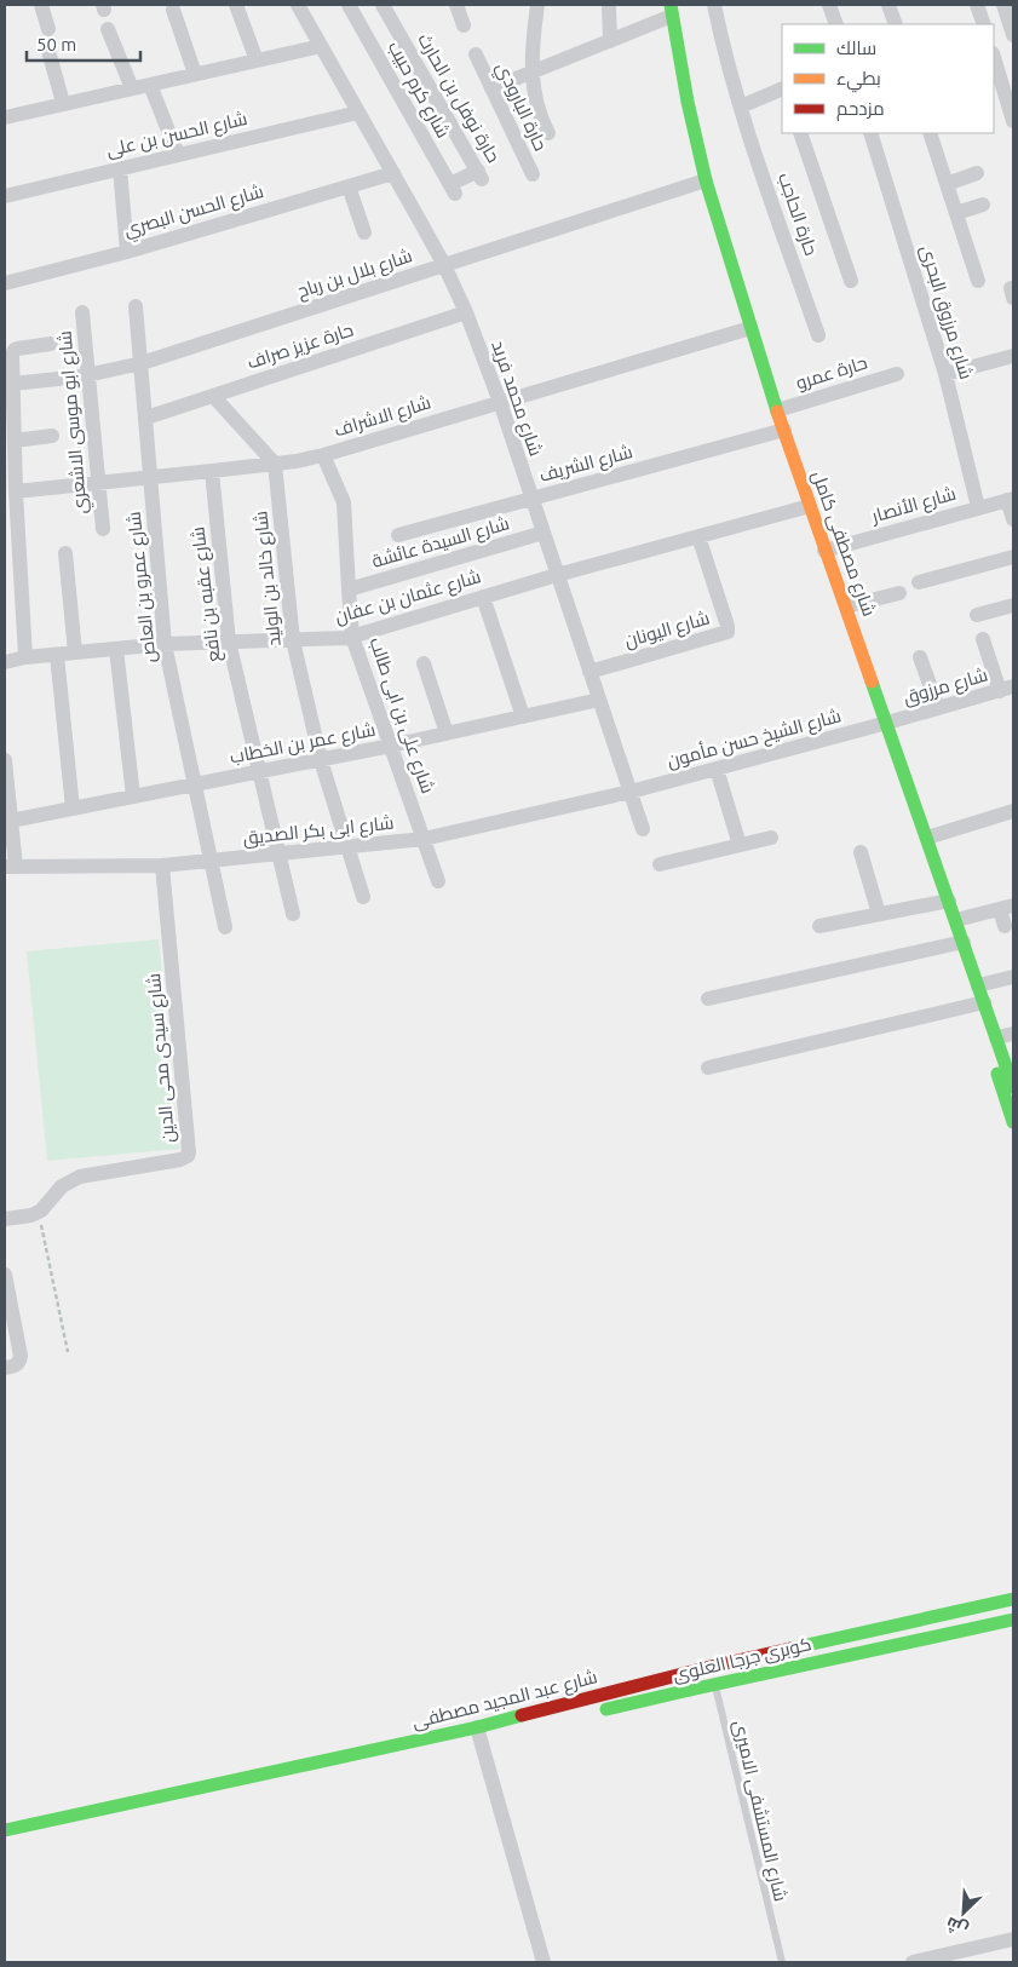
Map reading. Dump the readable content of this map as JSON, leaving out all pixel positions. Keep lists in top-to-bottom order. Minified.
{"streets":{"street":["شارع كرم حبيب","حارة نوفل بن الحارث","حارة البارودي","شارع الحسن بن على","شارع الحسن البصري","حارة الحاجب","شارع بلال بن رباح","شارع مرزوق البحرى","حارة عزيز صراف","حارة عمرو","شارع محمد فريد","شارع الاشراف","شارع ابو موسى الاشعري","شارع الشريف","شارع الأنصار","شارع السيدة عائشة","شارع مصطفى كامل","شارع خالد بن الوليد","شارع عمرو بن العاص","شارع عقبه بن نافع","شارع عثمان بن عفان","شارع اليونان","شارع مرزوق","شارع على بن ابى طالب","شارع الشيخ حسن مأمون","شارع عمر بن الخطاب","شارع ابى بكر الصديق","شارع سيدى محى الدين","كوبرى جرجا العلوى","شارع عبد المجيد مصطفى"],"lane":["شارع المستشفى الاميرى"]},"crossings":[["شارع كرم حبيب","حارة نوفل بن الحارث"],["شارع الحسن بن على","شارع محمد فريد"],["شارع الحسن البصري","شارع محمد فريد"],["شارع بلال بن رباح","شارع محمد فريد"],["شارع بلال بن رباح","شارع ابو موسى الاشعري"],["شارع بلال بن رباح","شارع مصطفى كامل"],["شارع بلال بن رباح","شارع عمرو بن العاص"],["شارع مرزوق البحرى","شارع الأنصار"],["حارة عزيز صراف","شارع محمد فريد"],["حارة عزيز صراف","شارع عمرو بن العاص"],["حارة عمرو","شارع مصطفى كامل"],["شارع محمد فريد","شارع الاشراف"],["شارع محمد فريد","شارع الشريف"],["شارع محمد فريد","شارع السيدة عائشة"],["شارع محمد فريد","شارع عثمان بن عفان"],["شارع محمد فريد","شارع اليونان"],["شارع محمد فريد","شارع الشيخ حسن مأمون"],["شارع محمد فريد","شارع عمر بن الخطاب"],["شارع محمد فريد","شارع ابى بكر الصديق"],["شارع الاشراف","شارع ابو موسى الاشعري"],["شارع الاشراف","شارع مصطفى كامل"],["شارع الاشراف","شارع خالد بن الوليد"],["شارع الاشراف","شارع عمرو بن العاص"],["شارع الاشراف","شارع عقبه بن نافع"],["شارع الاشراف","شارع على بن ابى طالب"],["شارع الشريف","شارع مصطفى كامل"],["شارع الأنصار","شارع مصطفى كامل"],["شارع السيدة عائشة","شارع على بن ابى طالب"],["شارع مصطفى كامل","شارع عثمان بن عفان"],["شارع مصطفى كامل","شارع مرزوق"],["شارع مصطفى كامل","شارع الشيخ حسن مأمون"],["شارع خالد بن الوليد","شارع عثمان بن عفان"],["شارع خالد بن الوليد","شارع عمر بن الخطاب"],["شارع خالد بن الوليد","شارع ابى بكر الصديق"],["شارع عمرو بن العاص","شارع عثمان بن عفان"],["شارع عمرو بن العاص","شارع عمر بن الخطاب"],["شارع عمرو بن العاص","شارع ابى بكر الصديق"],["شارع عقبه بن نافع","شارع عثمان بن عفان"],["شارع عقبه بن نافع","شارع عمر بن الخطاب"],["شارع عقبه بن نافع","شارع ابى بكر الصديق"],["شارع عثمان بن عفان","شارع اليونان"],["شارع عثمان بن عفان","شارع على بن ابى طالب"],["شارع مرزوق","شارع الشيخ حسن مأمون"],["شارع على بن ابى طالب","شارع عمر بن الخطاب"],["شارع على بن ابى طالب","شارع ابى بكر الصديق"],["شارع الشيخ حسن مأمون","شارع ابى بكر الصديق"],["شارع ابى بكر الصديق","شارع سيدى محى الدين"],["كوبرى جرجا العلوى","شارع عبد المجيد مصطفى"],["شارع عبد المجيد مصطفى","شارع المستشفى الاميرى"]],"legend":["سالك","بطيء","مزدحم"],"scale_bar":"50 m","north":"bottom left"}
